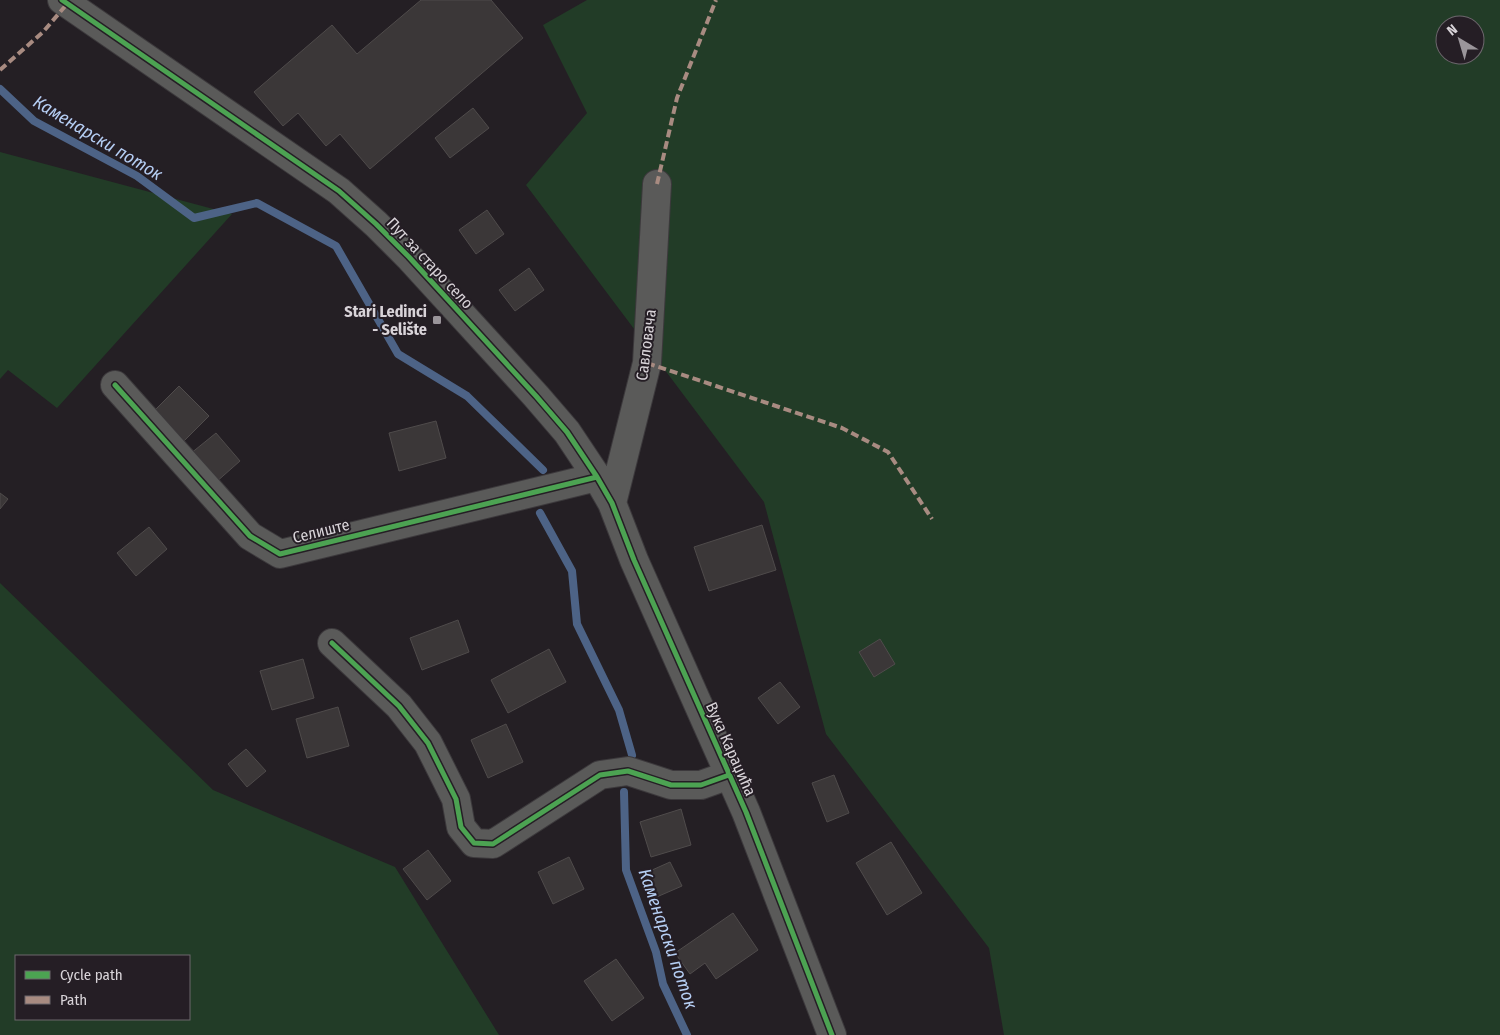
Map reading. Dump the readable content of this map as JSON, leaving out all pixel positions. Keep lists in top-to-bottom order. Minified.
{"streets":{"street":["Пут за старо село","Савловача","Селиште","Вука Караџића"]},"crossings":[["Пут за старо село","Селиште"],["Пут за старо село","Вука Караџића"],["Савловача","Вука Караџића"],["Селиште","Вука Караџића"]],"water":["Каменарски поток"],"places":{"transit":["Stari Ledinci - Selište"]},"legend":["Cycle path","Path"],"north":"top left"}
